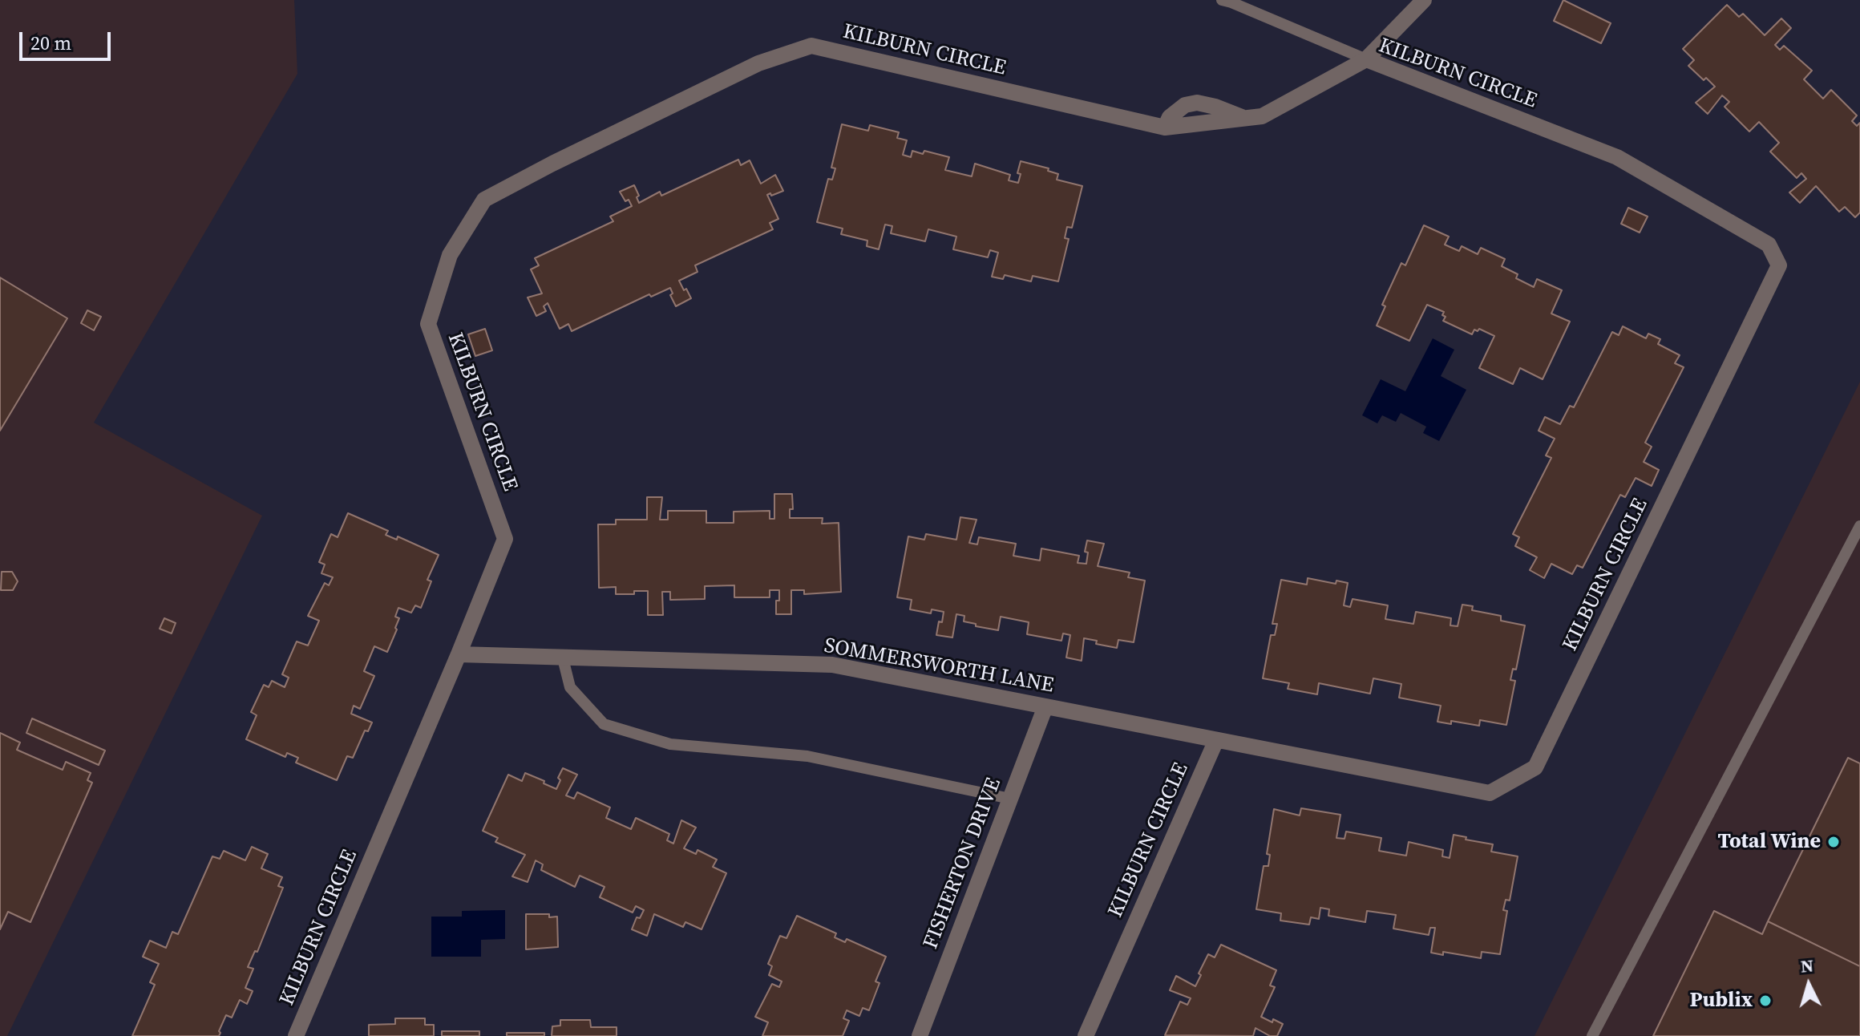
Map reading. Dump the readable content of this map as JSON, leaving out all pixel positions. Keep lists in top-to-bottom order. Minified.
{"streets":{"street":["KILBURN CIRCLE","SOMMERSWORTH LANE","FISHERTON DRIVE"]},"crossings":[["KILBURN CIRCLE","SOMMERSWORTH LANE"],["SOMMERSWORTH LANE","FISHERTON DRIVE"]],"places":["Total Wine","Publix"],"scale_bar":"20 m","north":"top"}
